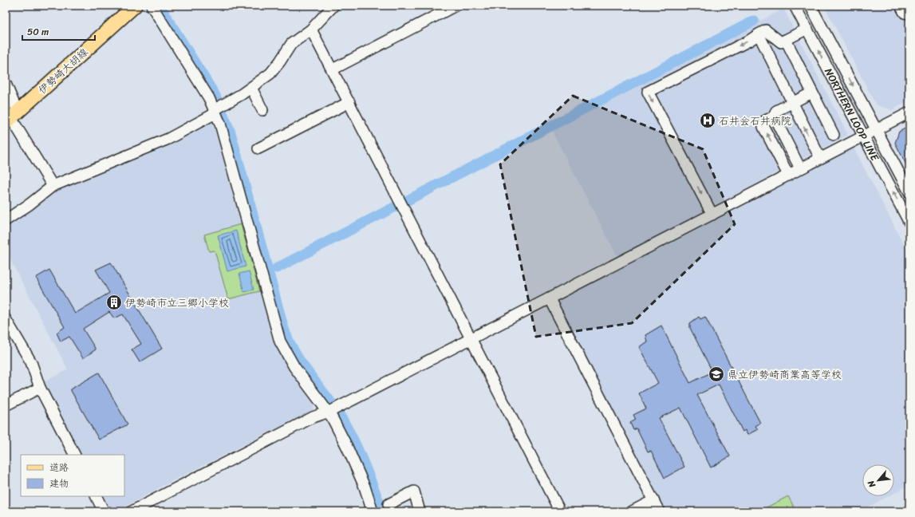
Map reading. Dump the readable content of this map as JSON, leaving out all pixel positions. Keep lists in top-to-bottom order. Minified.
{"streets":{"main road":["伊勢崎大胡線"],"street":["NORTHERN LOOP LINE"]},"places":{"hospital":["石井会石井病院"],"building":["伊勢崎市立三郷小学校"],"school or university":["県立伊勢崎商業高等学校"]},"legend":["道路","建物"],"scale_bar":"50 m","north":"bottom left"}
